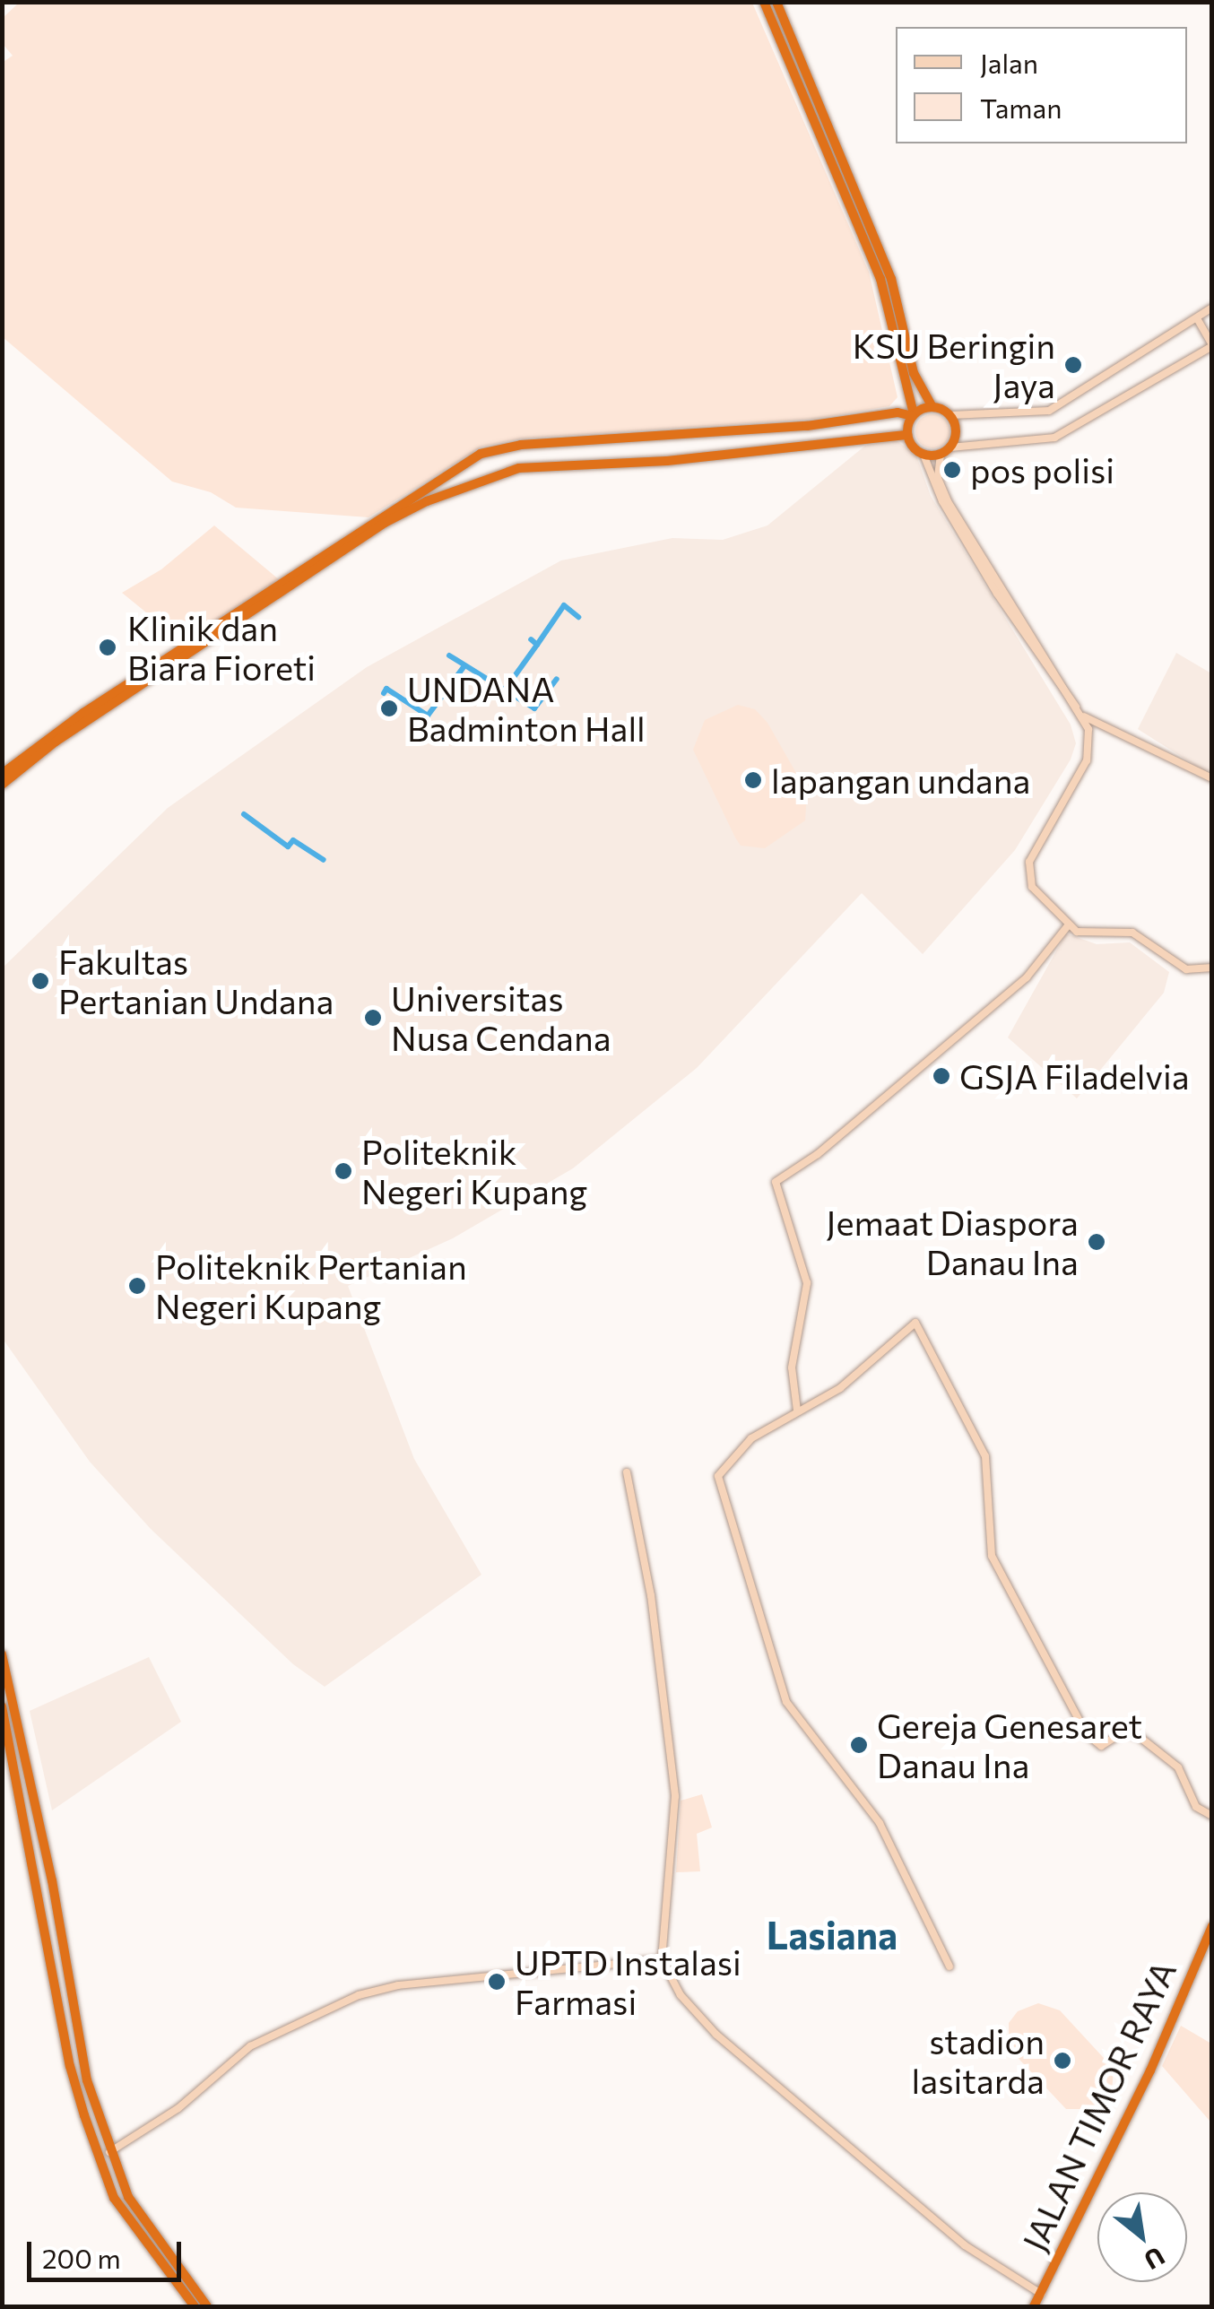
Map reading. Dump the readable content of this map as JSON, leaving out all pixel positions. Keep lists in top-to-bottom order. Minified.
{"streets":{"highway":["JALAN TIMOR RAYA"]},"districts":["Lasiana"],"places":["KSU Beringin Jaya","pos polisi","Klinik dan Biara Fioreti","UNDANA Badminton Hall","lapangan undana","Fakultas Pertanian Undana","Universitas Nusa Cendana","GSJA Filadelvia","Politeknik Negeri Kupang","Jemaat Diaspora Danau Ina","Politeknik Pertanian Negeri Kupang","Gereja Genesaret Danau Ina","UPTD Instalasi Farmasi","stadion lasitarda"],"legend":["Jalan","Taman"],"scale_bar":"200 m","north":"bottom right"}
